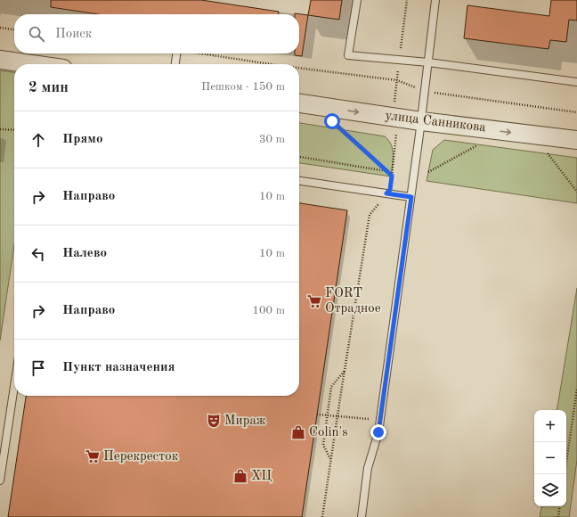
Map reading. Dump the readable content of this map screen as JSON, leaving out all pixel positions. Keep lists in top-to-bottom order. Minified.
{"streets":{"street":["улица Санникова"]},"one_way":["улица Санникова"],"places":{"supermarket":["FORT Отрадное","Перекресток"],"theatre":["Мираж"],"shop":["Colin's","ХЦ"]},"page":{"search":"Поиск","heading":["2 мин","Пешком · 150 m"],"list":[["Прямо","30 m"],["Направо","10 m"],["Налево","10 m"],["Направо","100 m"],"Пункт назначения"],"map_buttons":["+","−"]}}
